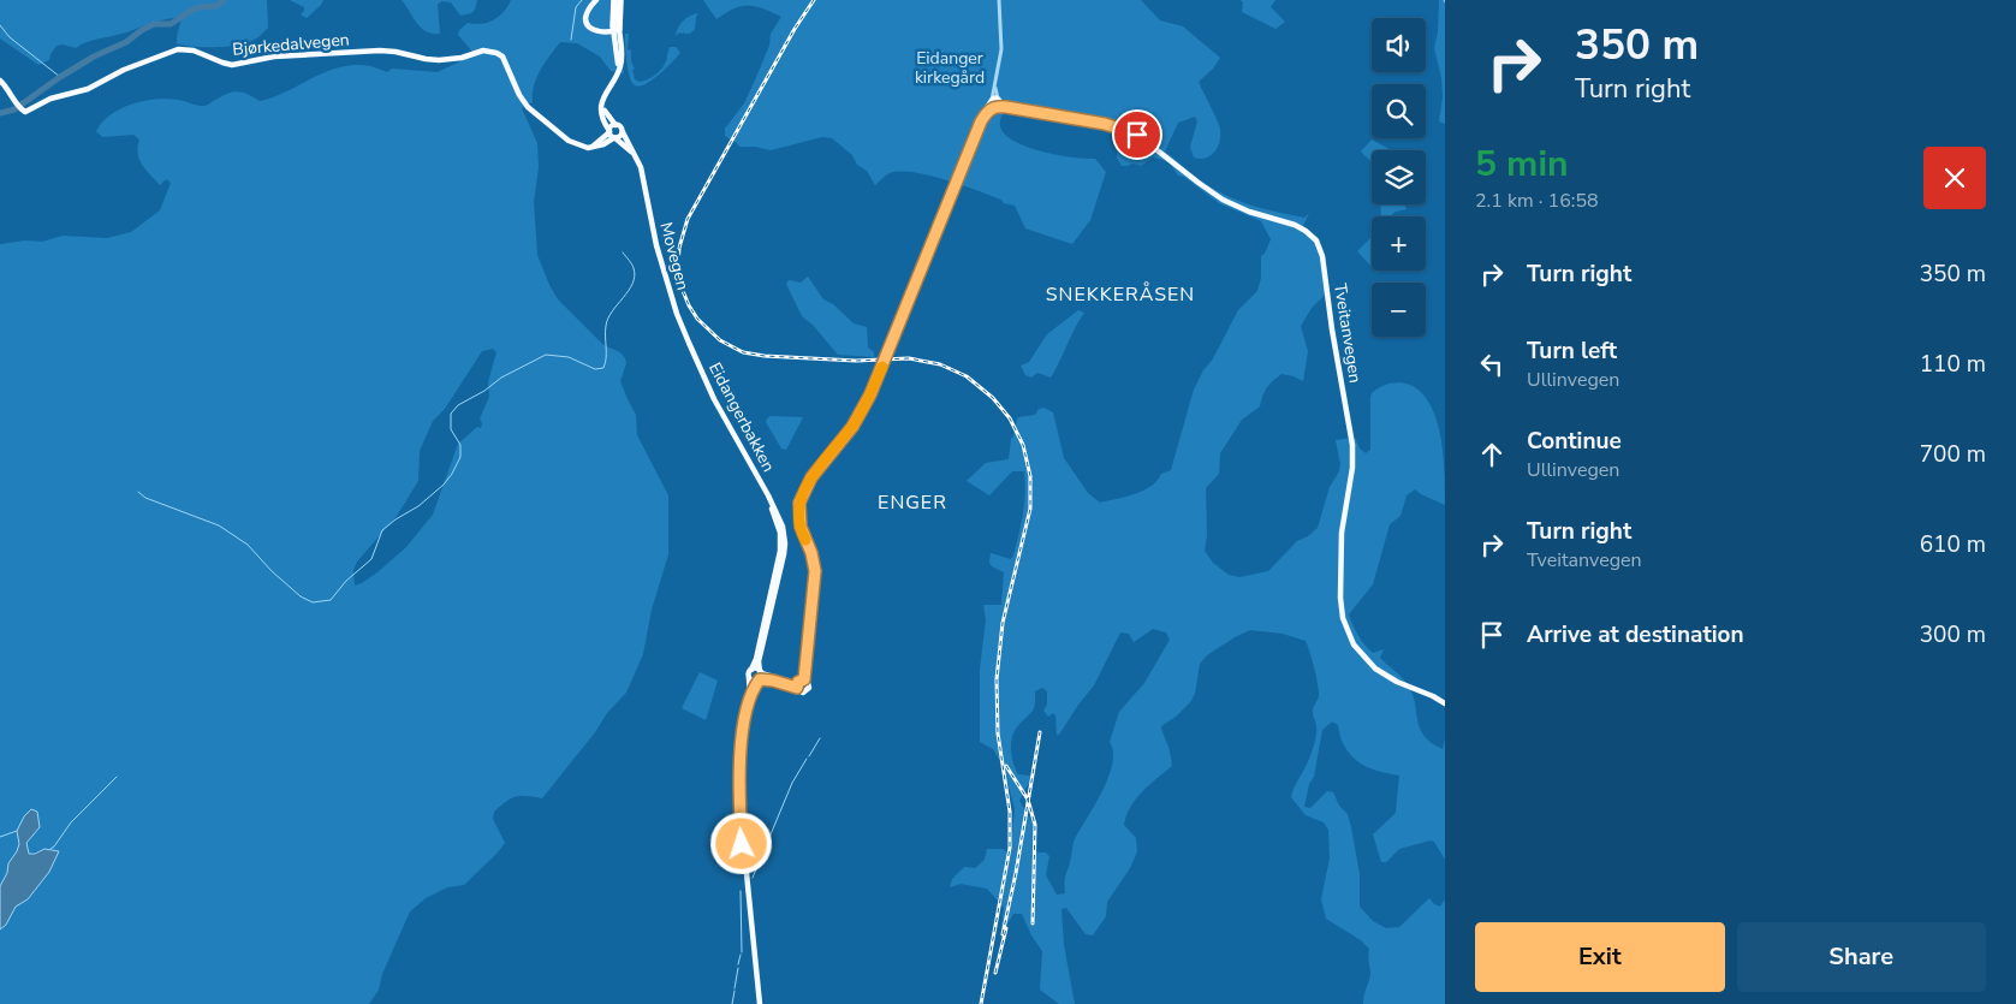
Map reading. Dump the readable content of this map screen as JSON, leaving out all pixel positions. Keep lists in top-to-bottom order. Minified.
{"streets":{"main road":["Bjørkedalvegen","Movegen","Tveitanvegen","Eidangerbakken"]},"crossings":[["Movegen","Eidangerbakken"]],"districts":["SNEKKERÅSEN","ENGER"],"parks":["Eidanger kirkegård"],"page":{"turn":["350 m","Turn right"],"map_buttons":["+","−"],"heading":["5 min","2.1 km · 16:58"],"list":[{"name":"Turn right","value":"350 m"},{"name":"Turn left","note":"Ullinvegen","value":"110 m"},{"name":"Continue","note":"Ullinvegen","value":"700 m"},{"name":"Turn right","note":"Tveitanvegen","value":"610 m"},{"name":"Arrive at destination","value":"300 m"}],"buttons":["Exit","Share"]}}
